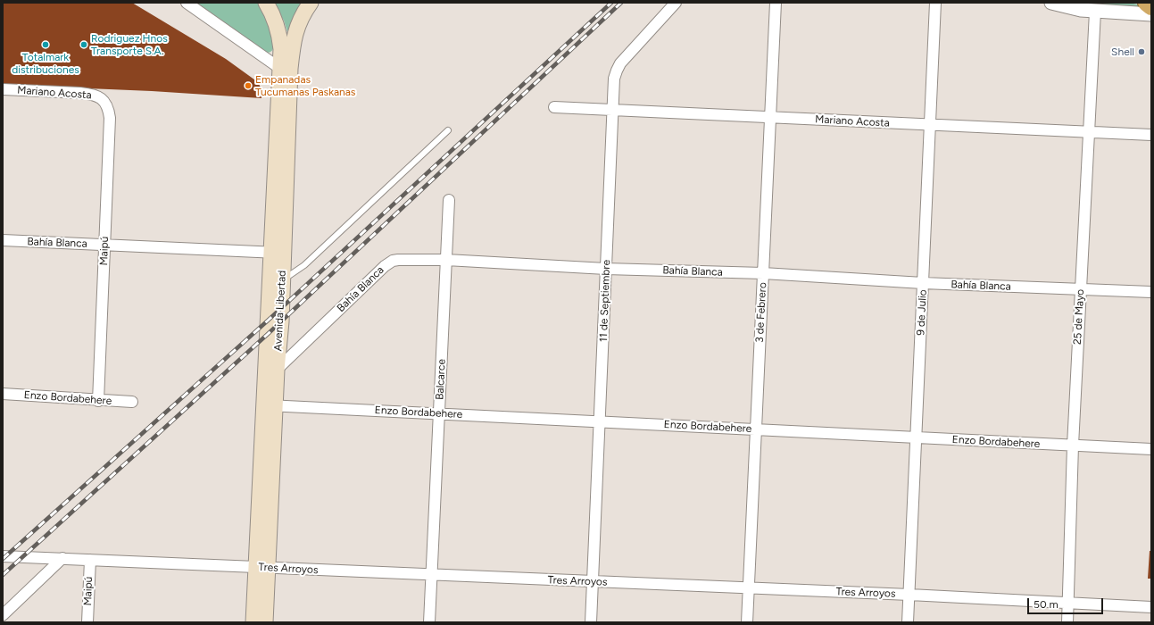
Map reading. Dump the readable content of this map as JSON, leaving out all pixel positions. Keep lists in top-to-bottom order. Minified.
{"streets":{"main road":["Avenida Libertad"],"street":["Mariano Acosta","Bahía Blanca","Maipú","11 de Septiembre","3 de Febrero","9 de Julio","25 de Mayo","Balcarce","Enzo Bordabehere","Tres Arroyos"]},"crossings":[["Mariano Acosta","Maipú"],["Mariano Acosta","11 de Septiembre"],["Mariano Acosta","3 de Febrero"],["Mariano Acosta","9 de Julio"],["Mariano Acosta","25 de Mayo"],["Bahía Blanca","Maipú"],["Bahía Blanca","11 de Septiembre"],["Bahía Blanca","Avenida Libertad"],["Bahía Blanca","3 de Febrero"],["Bahía Blanca","9 de Julio"],["Bahía Blanca","25 de Mayo"],["Bahía Blanca","Balcarce"],["Maipú","Enzo Bordabehere"],["Maipú","Tres Arroyos"],["11 de Septiembre","Enzo Bordabehere"],["11 de Septiembre","Tres Arroyos"],["Avenida Libertad","Enzo Bordabehere"],["Avenida Libertad","Tres Arroyos"],["3 de Febrero","Enzo Bordabehere"],["3 de Febrero","Tres Arroyos"],["9 de Julio","Enzo Bordabehere"],["9 de Julio","Tres Arroyos"],["25 de Mayo","Enzo Bordabehere"],["25 de Mayo","Tres Arroyos"],["Balcarce","Enzo Bordabehere"],["Balcarce","Tres Arroyos"]],"places":["Totalmark distribuciones","Rodriguez Hnos Transporte S.A.","Shell","Empanadas Tucumanas Paskanas"],"scale_bar":"50 m"}
